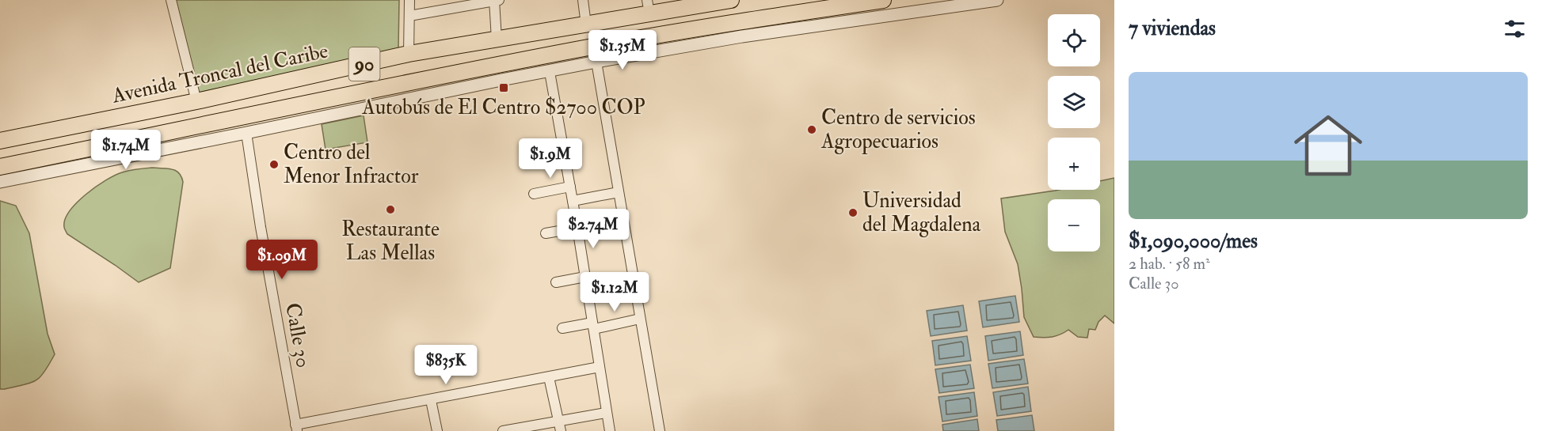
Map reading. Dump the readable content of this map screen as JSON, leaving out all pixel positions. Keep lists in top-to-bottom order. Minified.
{"streets":{"highway":["90","Avenida Troncal del Caribe"],"street":["Calle 30"]},"places":{"transit":["Autobús de El Centro $2700 COP"],"other":["Centro de servicios Agropecuarios","Centro del Menor Infractor","Restaurante Las Mellas","Universidad del Magdalena"]},"page":{"heading":"7 viviendas","map_buttons":["+","−"],"price":["$1.35M","$1.74M","$1.9M","$2.74M","$1.09M","$1.12M","$835K"],"list":[{"name":"$1,090,000/mes","note":"2 hab. · 58 m² · Calle 30"}]}}
